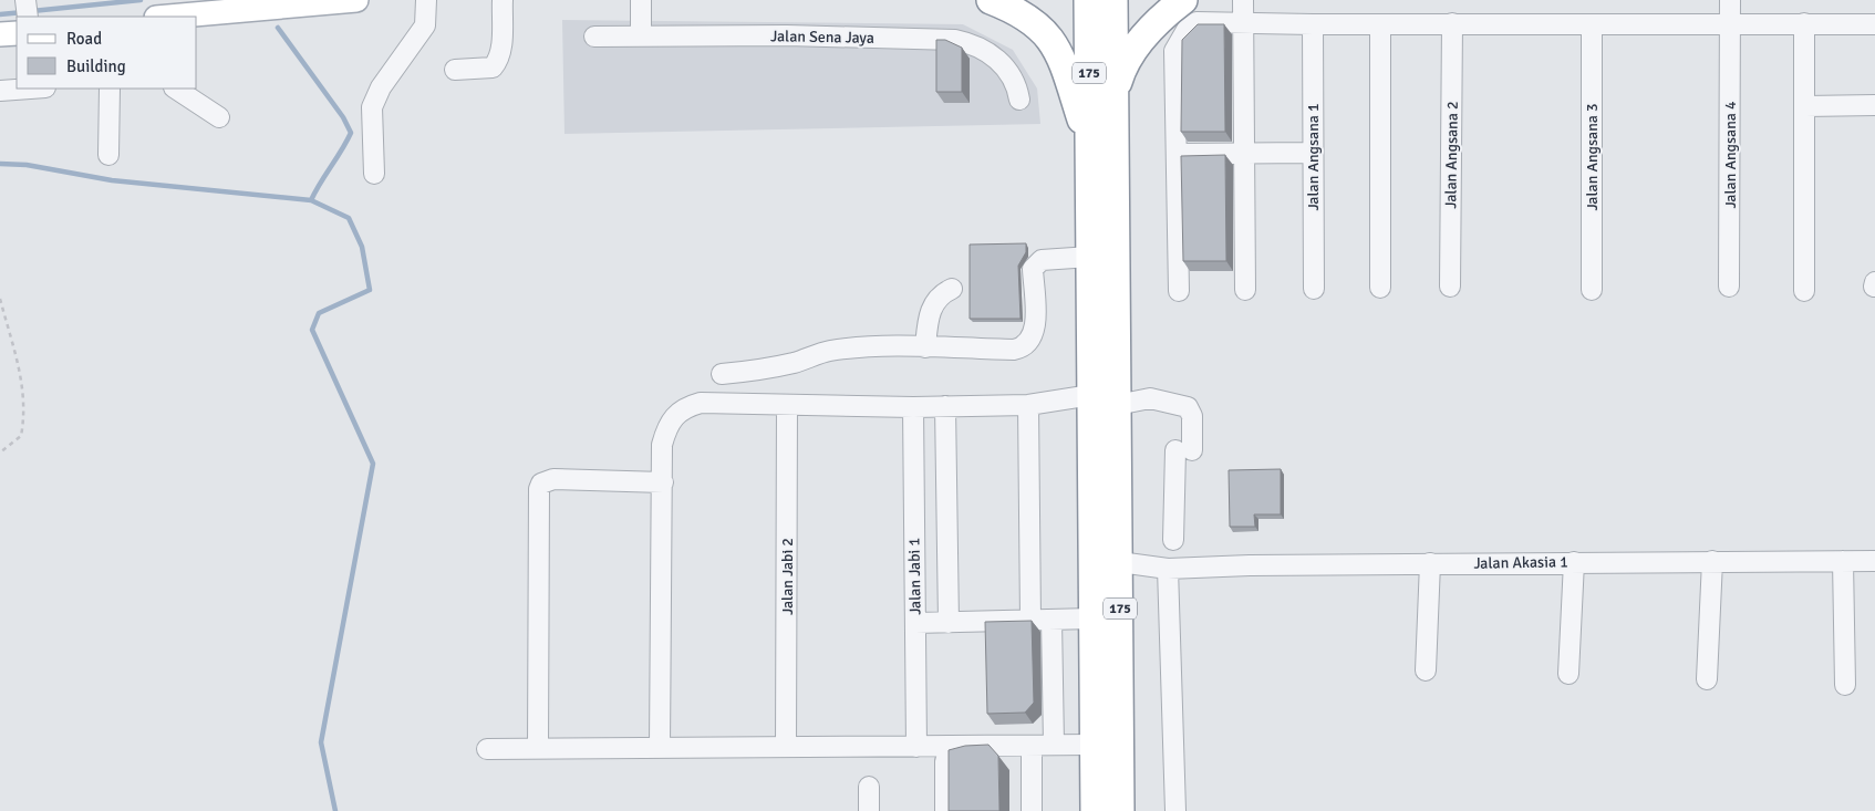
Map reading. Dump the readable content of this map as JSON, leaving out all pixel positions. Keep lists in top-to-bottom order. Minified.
{"streets":{"highway":["175"],"street":["Jalan Sena Jaya","Jalan Angsana 2","Jalan Angsana 4","Jalan Angsana 1","Jalan Angsana 3","Jalan Akasia 1","Jalan Jabi 2","Jalan Jabi 1"]},"crossings":[["175","Jalan Akasia 1"]],"legend":["Road","Building"]}
